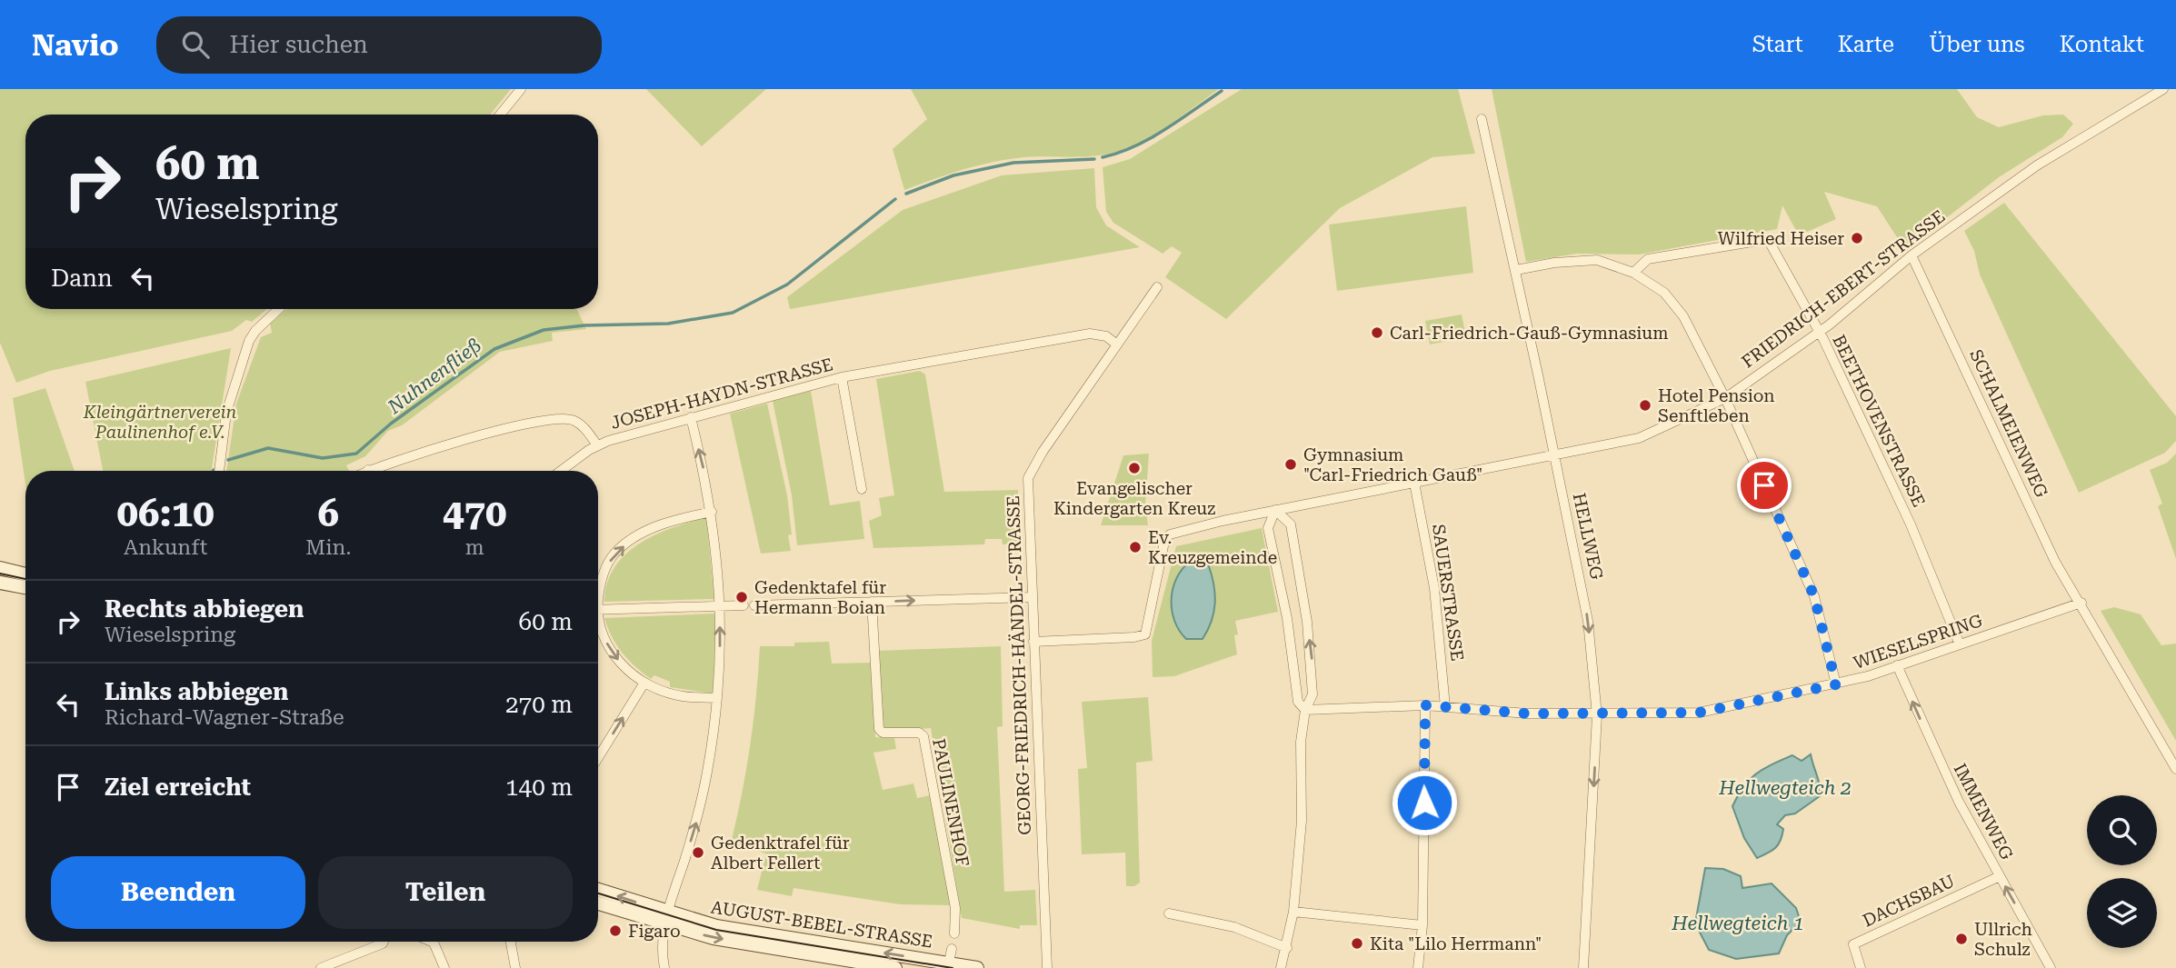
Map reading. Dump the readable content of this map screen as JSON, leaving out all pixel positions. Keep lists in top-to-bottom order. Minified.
{"streets":{"street":["FRIEDRICH-EBERT-STRASSE","JOSEPH-HAYDN-STRASSE","BEETHOVENSTRASSE","SCHALMEIENWEG","HELLWEG","SAUERSTRASSE","WIESELSPRING","GEORG-FRIEDRICH-HÄNDEL-STRASSE","PAULINENHOF","IMMENWEG","DACHSBAU","AUGUST-BEBEL-STRASSE"]},"crossings":[["FRIEDRICH-EBERT-STRASSE","BEETHOVENSTRASSE"],["FRIEDRICH-EBERT-STRASSE","SCHALMEIENWEG"],["FRIEDRICH-EBERT-STRASSE","HELLWEG"],["FRIEDRICH-EBERT-STRASSE","SAUERSTRASSE"],["FRIEDRICH-EBERT-STRASSE","GEORG-FRIEDRICH-HÄNDEL-STRASSE"],["JOSEPH-HAYDN-STRASSE","GEORG-FRIEDRICH-HÄNDEL-STRASSE"],["BEETHOVENSTRASSE","WIESELSPRING"],["SCHALMEIENWEG","WIESELSPRING"],["HELLWEG","WIESELSPRING"],["SAUERSTRASSE","WIESELSPRING"],["WIESELSPRING","IMMENWEG"],["IMMENWEG","DACHSBAU"]],"one_way":["HELLWEG","IMMENWEG"],"water":["Nuhnenfließ","Hellwegteich 2","Hellwegteich 1"],"parks":["Kleingärtnerverein Paulinenhof e.V."],"places":["Wilfried Heiser","Carl-Friedrich-Gauß-Gymnasium","Hotel Pension Senftleben","Gymnasium \"Carl-Friedrich Gauß\"","Evangelischer Kindergarten Kreuz","Ev. Kreuzgemeinde","Gedenktafel für Hermann Boian","Gedenktrafel für Albert Fellert","Figaro","Ullrich Schulz","Kita \"Lilo Herrmann\""],"page":{"header":"Navio","search":"Hier suchen","nav":["Start","Karte","Über uns","Kontakt"],"turn":["60 m","Wieselspring"],"then":"Dann","eta":["06:10","Ankunft","6","Min.","470","m"],"list":[{"name":"Rechts abbiegen","note":"Wieselspring","value":"60 m"},{"name":"Links abbiegen","note":"Richard-Wagner-Straße","value":"270 m"},{"name":"Ziel erreicht","value":"140 m"}],"buttons":["Beenden","Teilen"]}}
